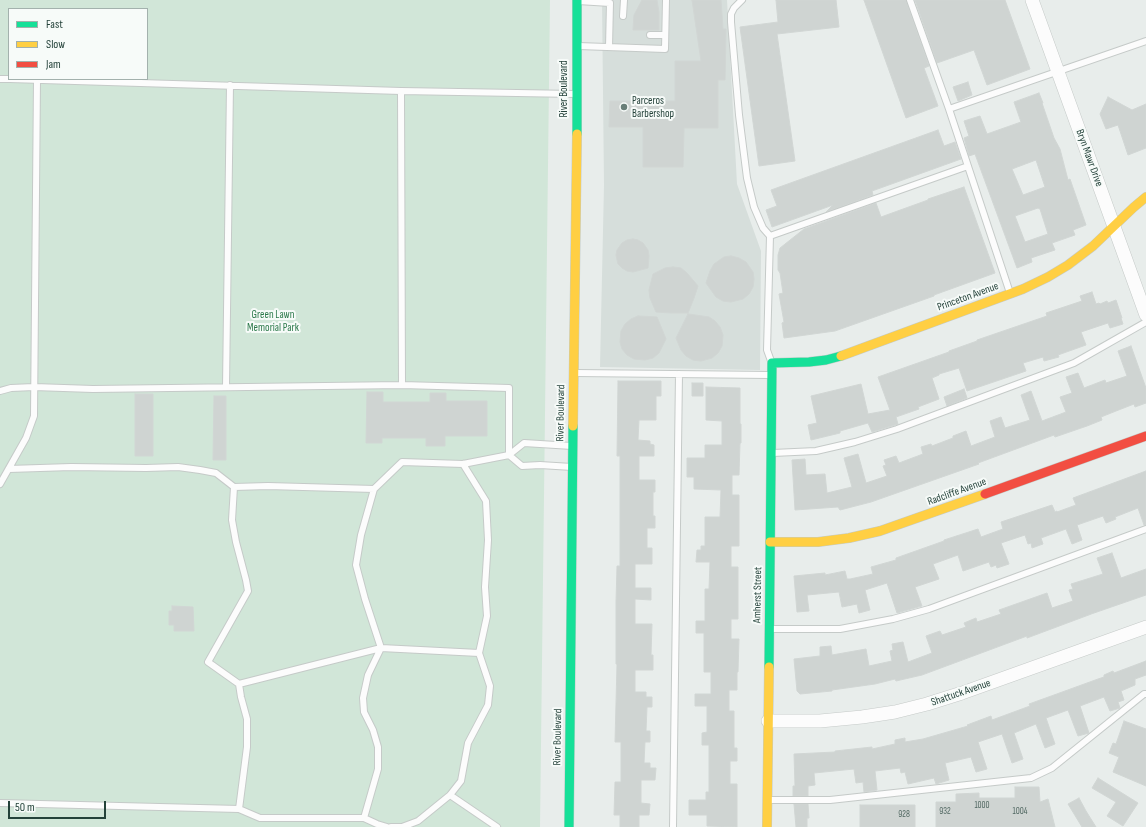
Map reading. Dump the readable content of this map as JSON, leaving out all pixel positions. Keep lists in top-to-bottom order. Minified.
{"streets":{"street":["River Boulevard","Bryn Mawr Drive","Princeton Avenue","Radcliffe Avenue","Amherst Street","Shattuck Avenue"]},"crossings":[["Bryn Mawr Drive","Princeton Avenue"],["Princeton Avenue","Amherst Street"],["Radcliffe Avenue","Amherst Street"],["Amherst Street","Shattuck Avenue"]],"parks":["Green Lawn Memorial Park"],"places":["Parceros Barbershop"],"house_numbers":["1000","932","1004","928"],"legend":["Fast","Slow","Jam"],"scale_bar":"50 m"}
